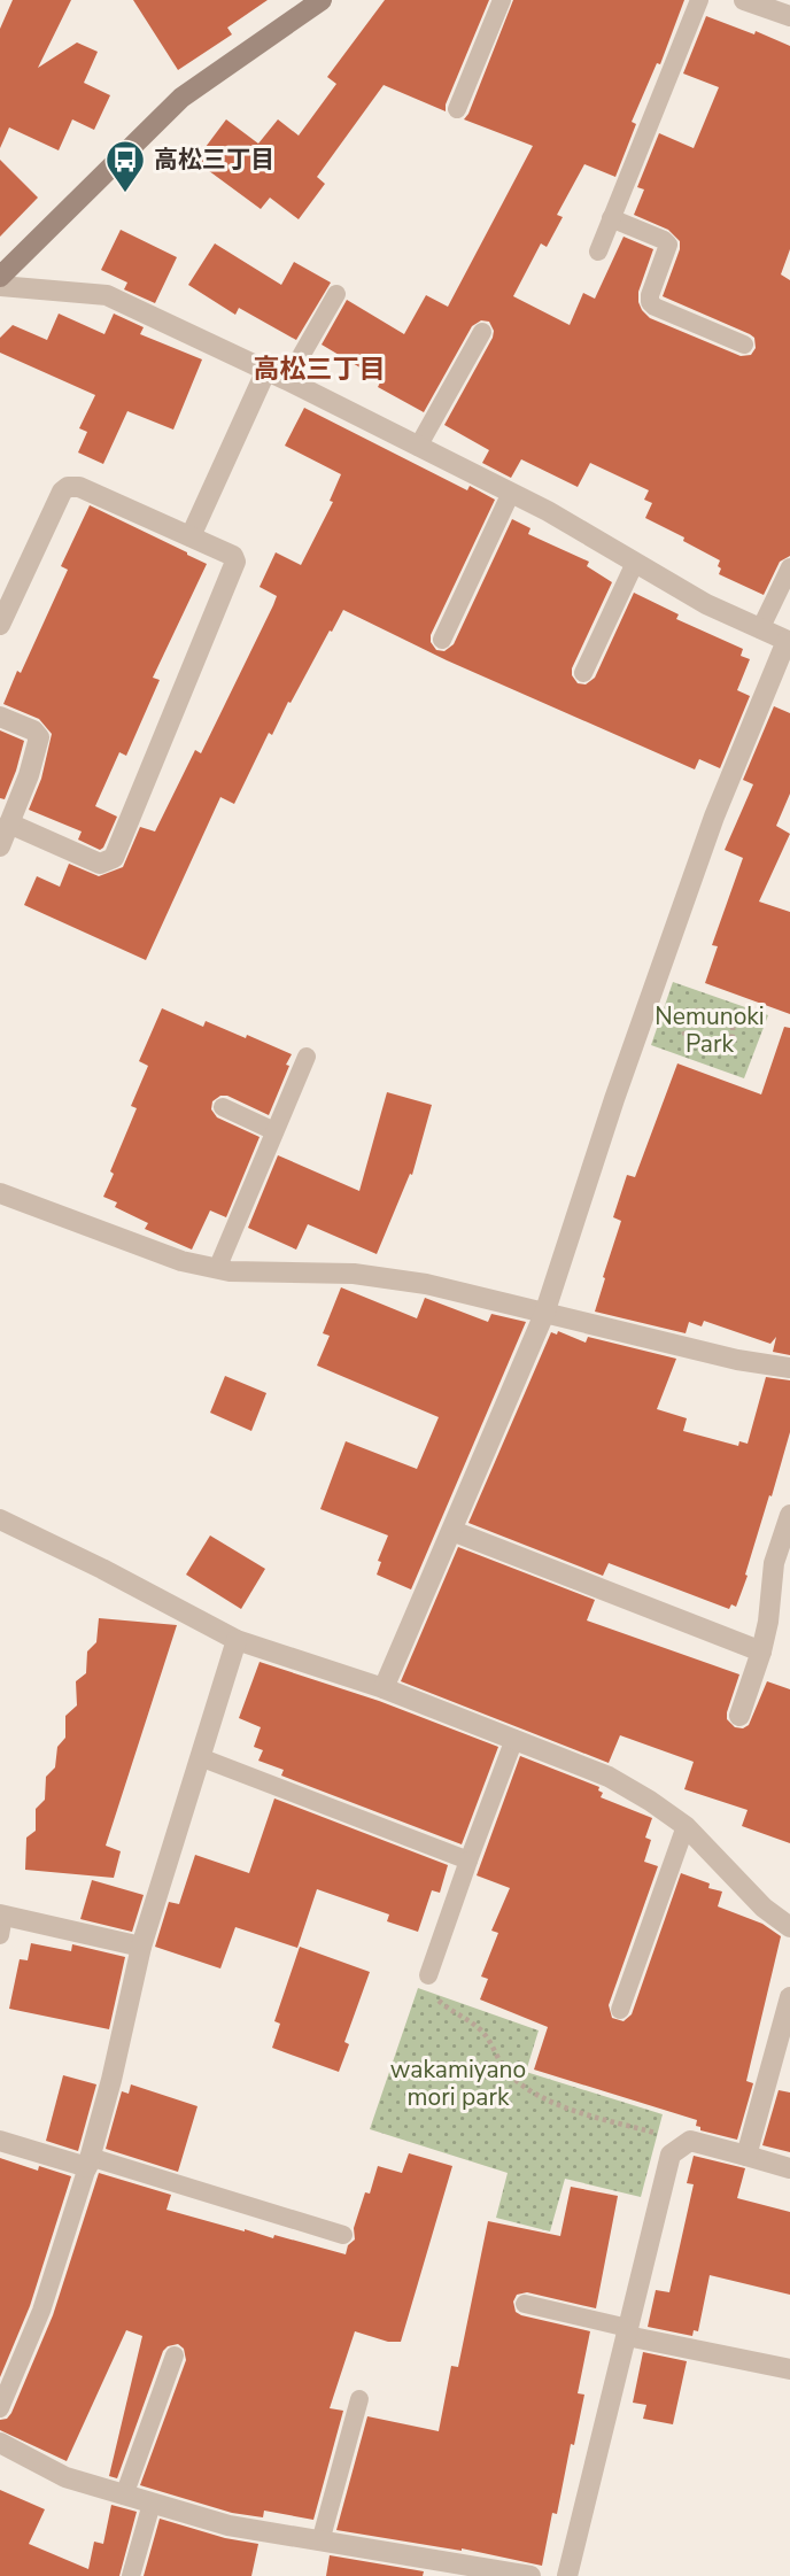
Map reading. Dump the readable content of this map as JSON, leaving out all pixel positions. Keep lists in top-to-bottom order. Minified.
{"districts":["高松三丁目"],"parks":["Nemunoki Park","wakamiyano mori park"],"places":{"bus stop":["高松三丁目"]}}
